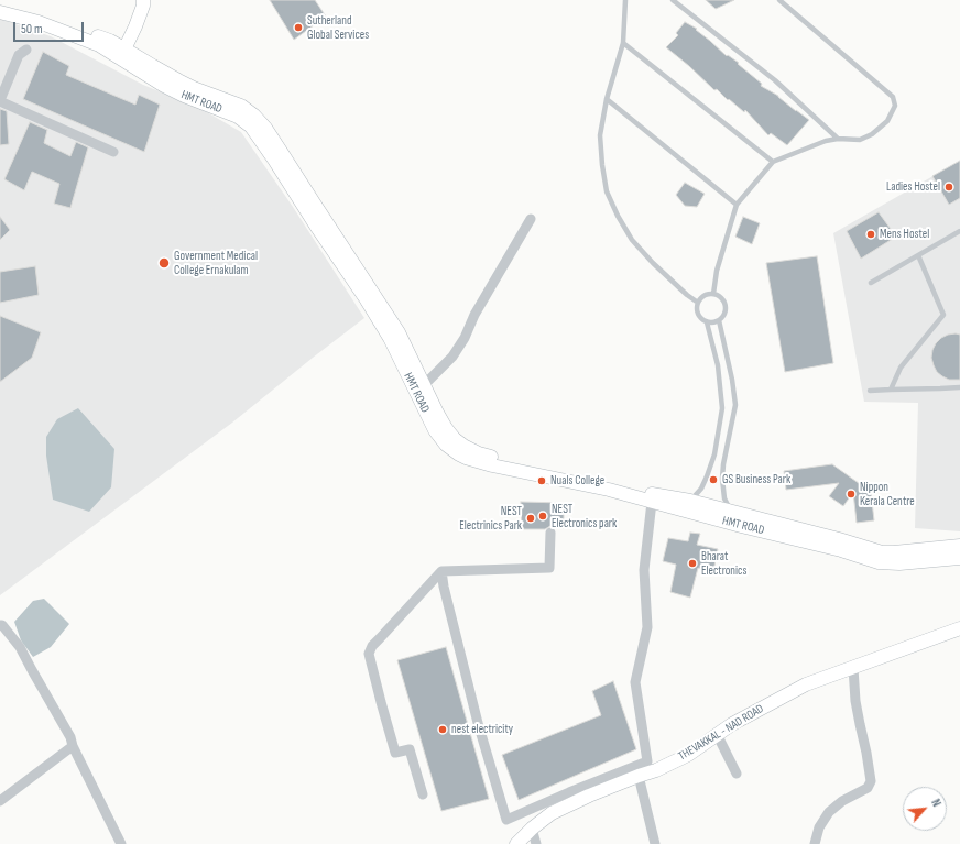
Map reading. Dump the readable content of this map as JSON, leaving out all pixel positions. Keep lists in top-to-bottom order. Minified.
{"streets":{"main road":["HMT ROAD","THEVAKKAL - NAD ROAD"]},"places":["Sutherland Global Services","Ladies Hostel","Mens Hostel","Government Medical College Ernakulam","GS Business Park","Nuals College","Nippon Kerala Centre","NEST Electronics park","NEST Electrinics Park","Bharat Electronics","nest electricity"],"scale_bar":"50 m","north":"top right"}
